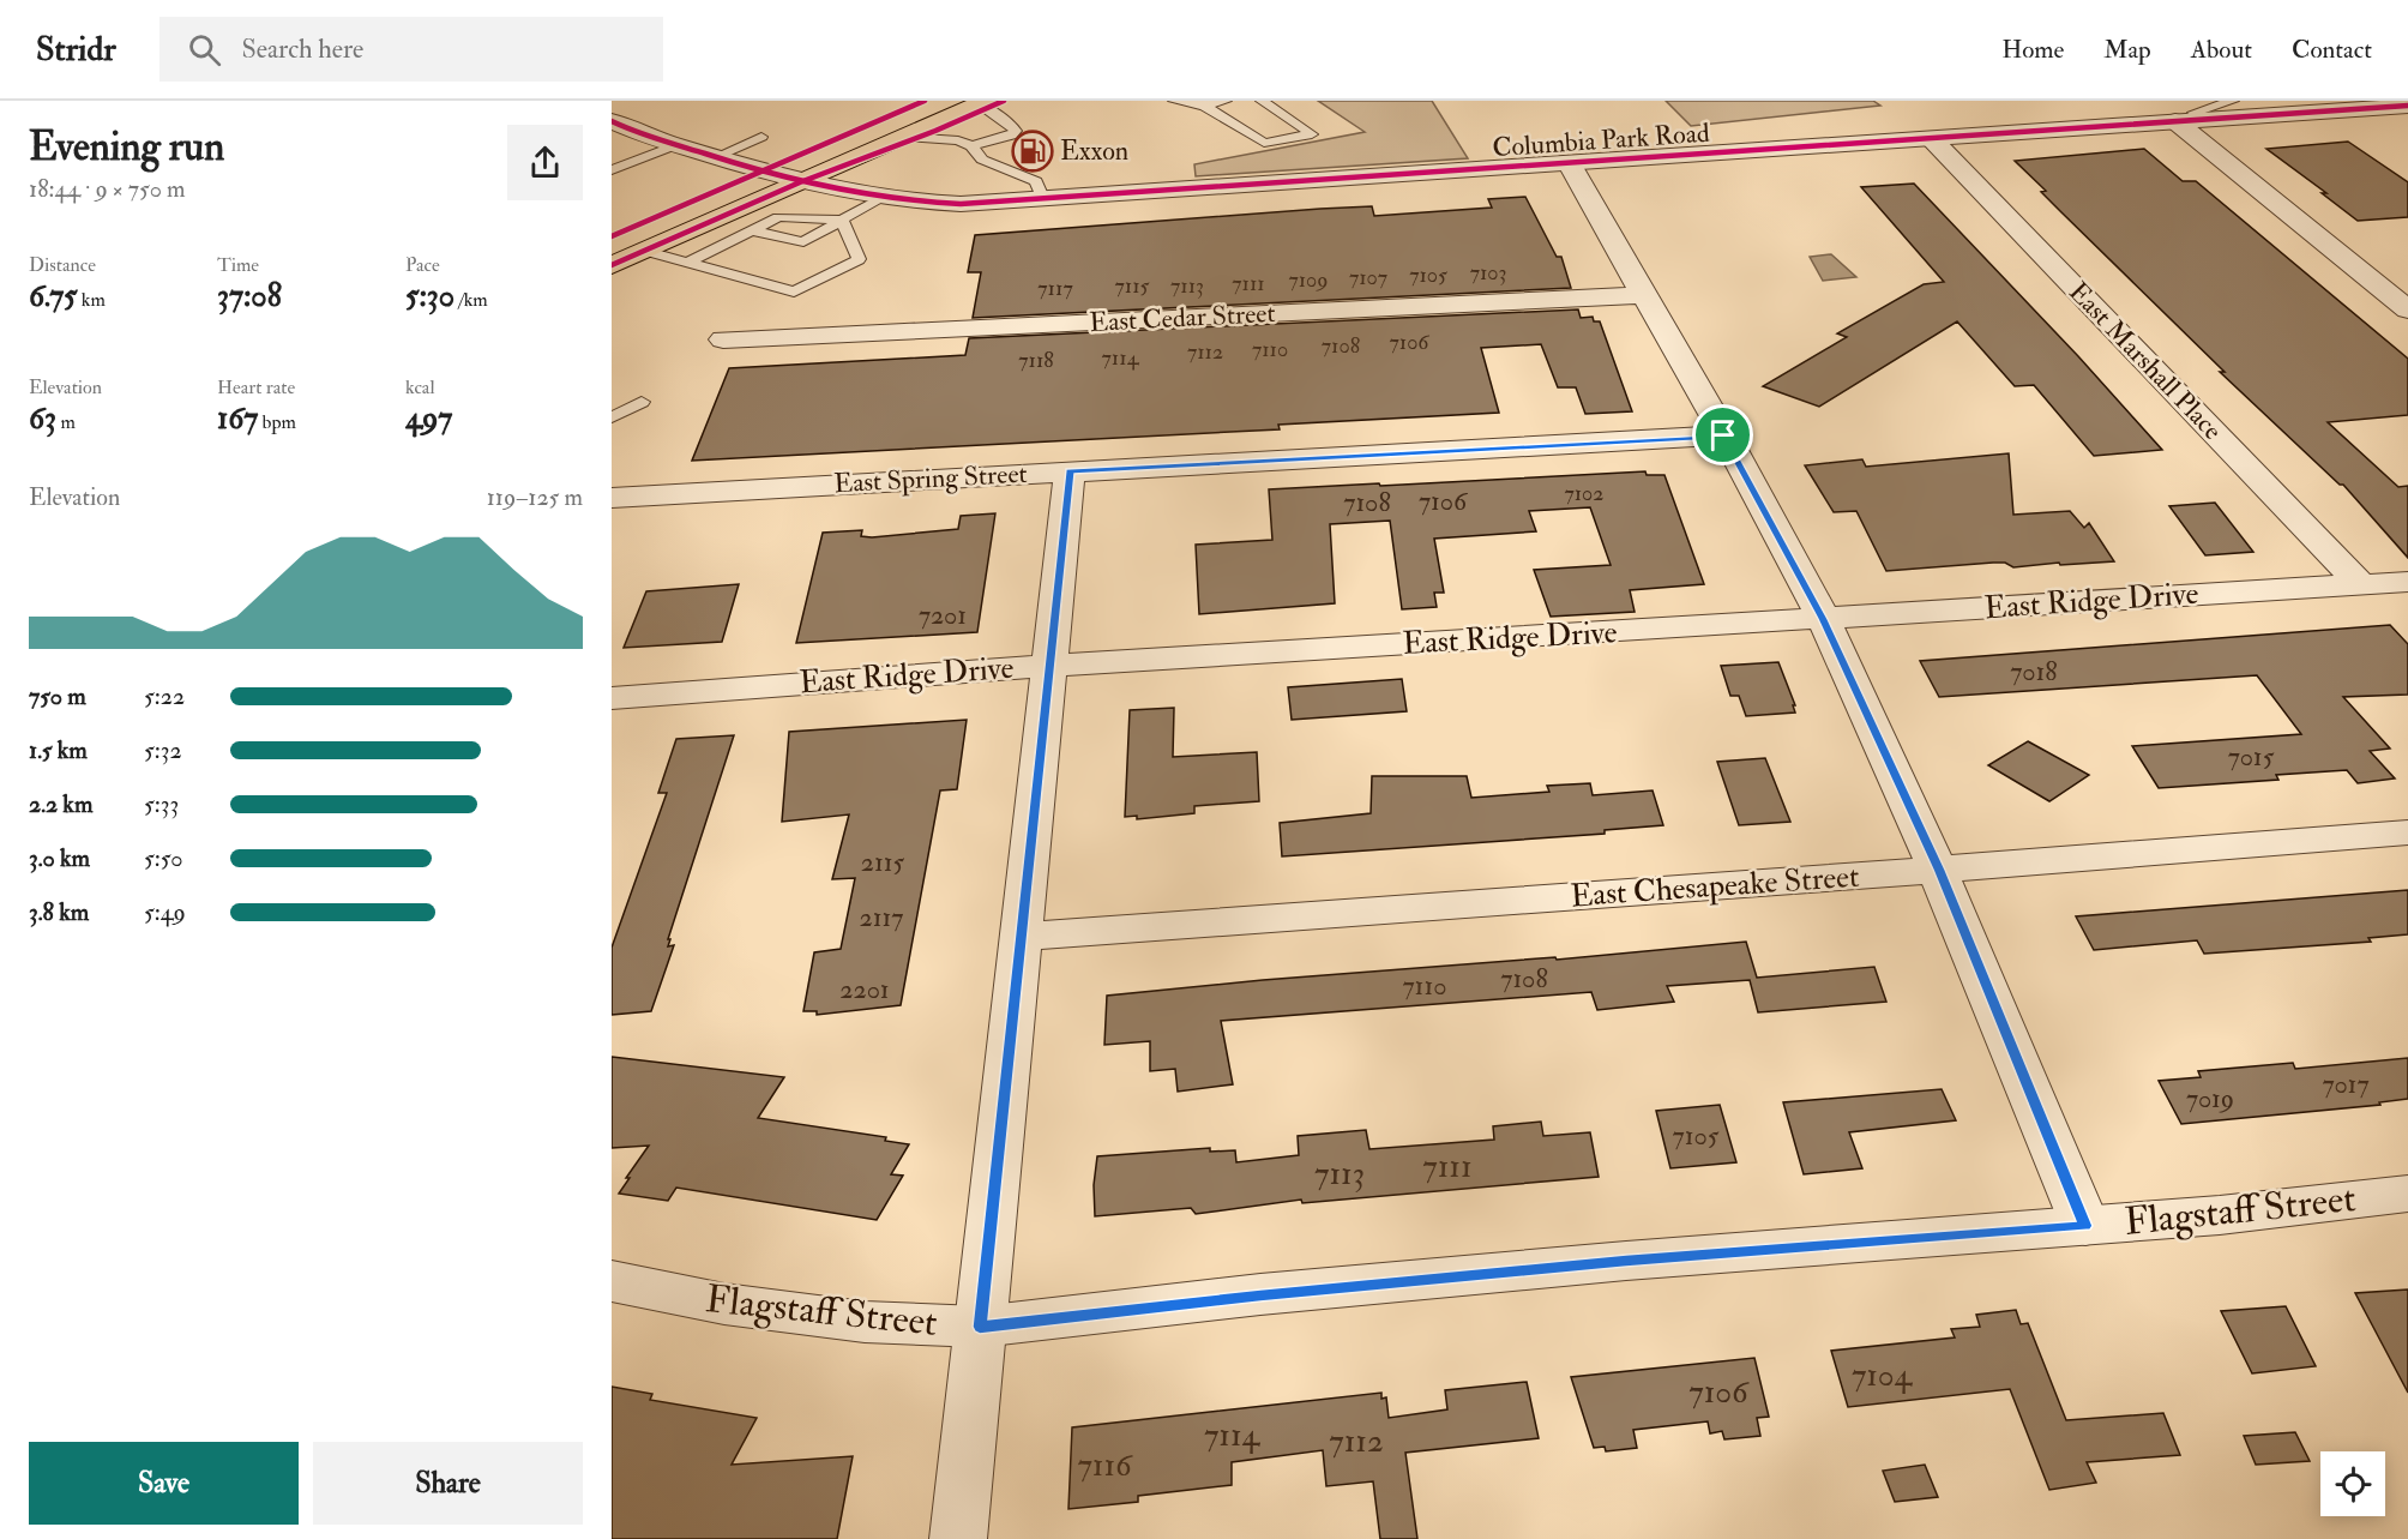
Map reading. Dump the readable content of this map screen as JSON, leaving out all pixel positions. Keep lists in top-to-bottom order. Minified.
{"streets":{"street":["Columbia Park Road","East Cedar Street","East Marshall Place","East Spring Street","East Ridge Drive","East Chesapeake Street","Flagstaff Street"]},"crossings":[["Columbia Park Road","East Marshall Place"],["East Marshall Place","East Ridge Drive"]],"places":{"fuel station":["Exxon"]},"house_numbers":["7103","7105","7107","7109","7111","7115","7113","7117","7106","7108","7110","7112","7114","7118","7102","7106","7108","7201","7018","7015","2115","2117","7108","7110","2201","7017","7019","7105","7111","7113","7104","7106","7114","7112","7116"],"page":{"header":"Stridr","search":"Search here","nav":["Home","Map","About","Contact"],"heading":["Evening run","18:44 · 9 × 750 m"],"stats":[["Distance","6.75 km"],["Time","37:08"],["Pace","5:30 /km"],["Elevation","63 m"],["Heart rate","167 bpm"],["kcal","497"]],"chart":["Elevation","119–125 m"],"list":[{"name":"750 m","note":"5:22"},{"name":"1.5 km","note":"5:32"},{"name":"2.2 km","note":"5:33"},{"name":"3.0 km","note":"5:50"},{"name":"3.8 km","note":"5:49"}],"buttons":["Save","Share"]}}
